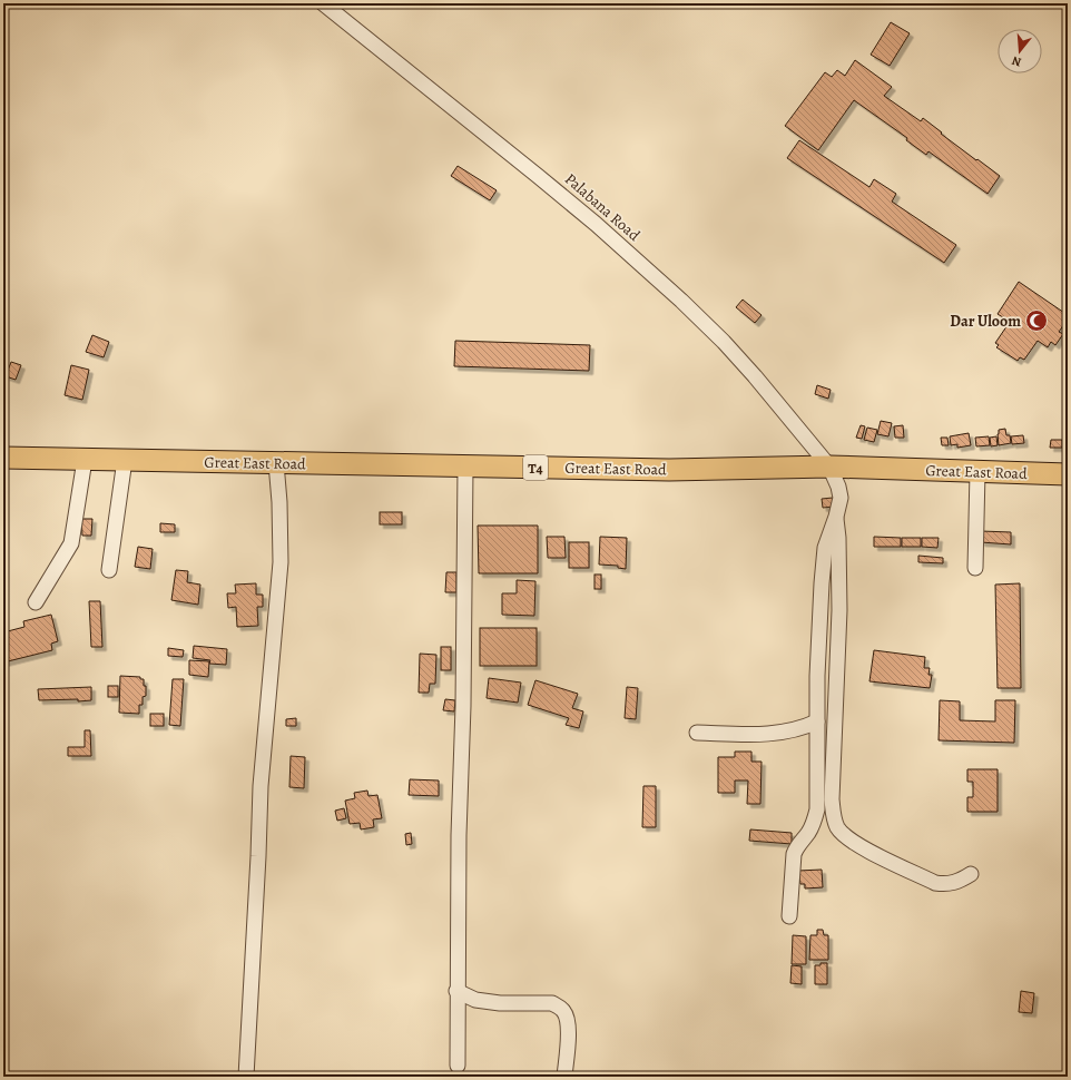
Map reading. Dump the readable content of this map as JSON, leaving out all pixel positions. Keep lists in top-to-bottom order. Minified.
{"streets":{"highway":["Great East Road","T4"],"street":["Palabana Road"]},"crossings":[["Palabana Road","Great East Road"]],"places":{"mosque":["Dar Uloom"]},"north":"bottom"}
